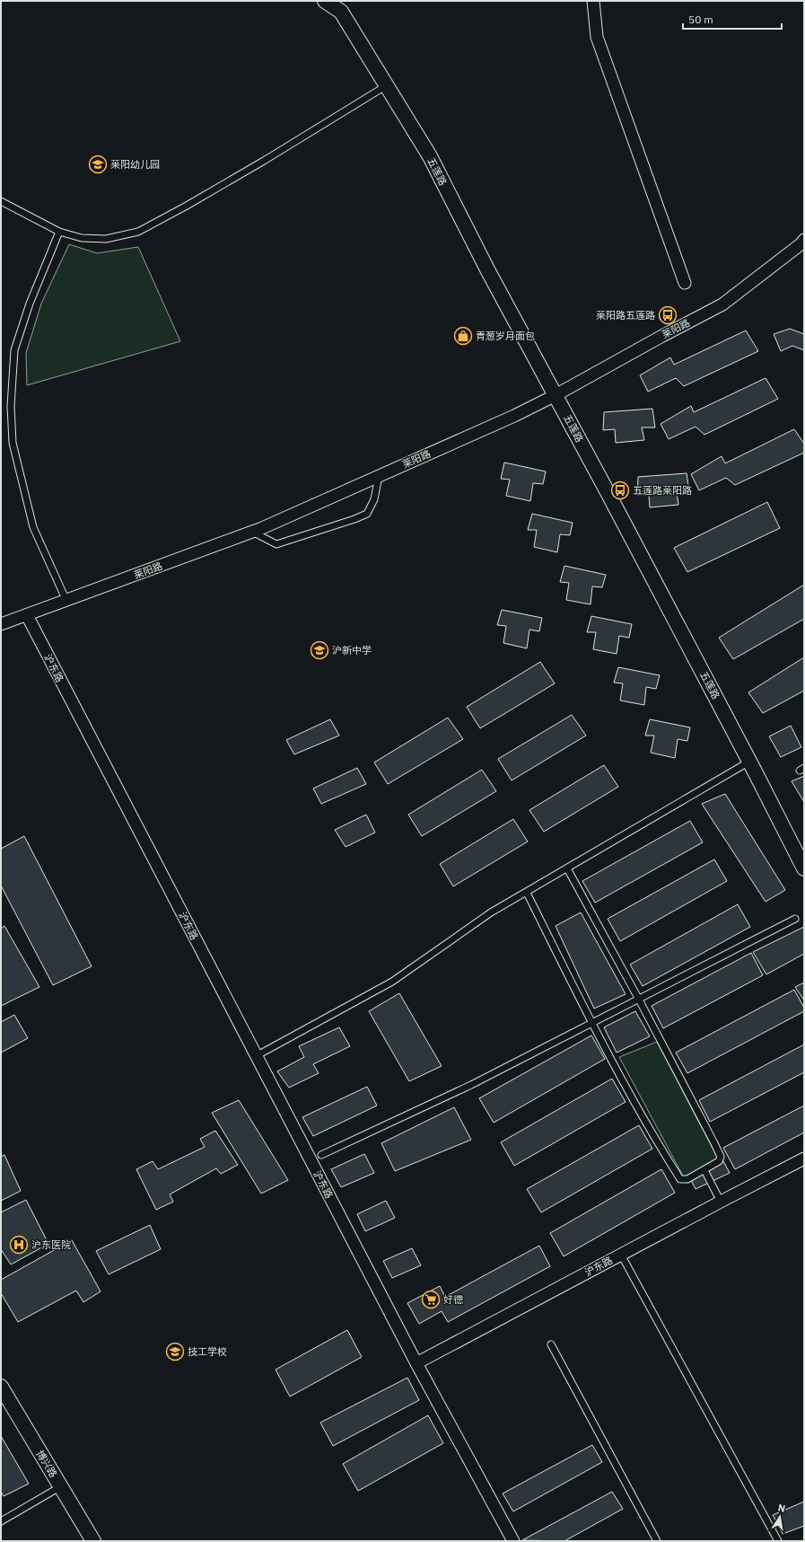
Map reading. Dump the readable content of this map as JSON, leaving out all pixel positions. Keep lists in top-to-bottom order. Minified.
{"streets":{"street":["五莲路","莱阳路","沪东路","博兴路"]},"crossings":[["五莲路","莱阳路"],["莱阳路","沪东路"]],"places":{"school or university":["莱阳幼儿园","沪新中学","技工学校"],"bus stop":["莱阳路五莲路","五莲路莱阳路"],"shop":["青葱岁月面包"],"hospital":["沪东医院"],"supermarket":["好德"]},"scale_bar":"50 m","north":"top"}
